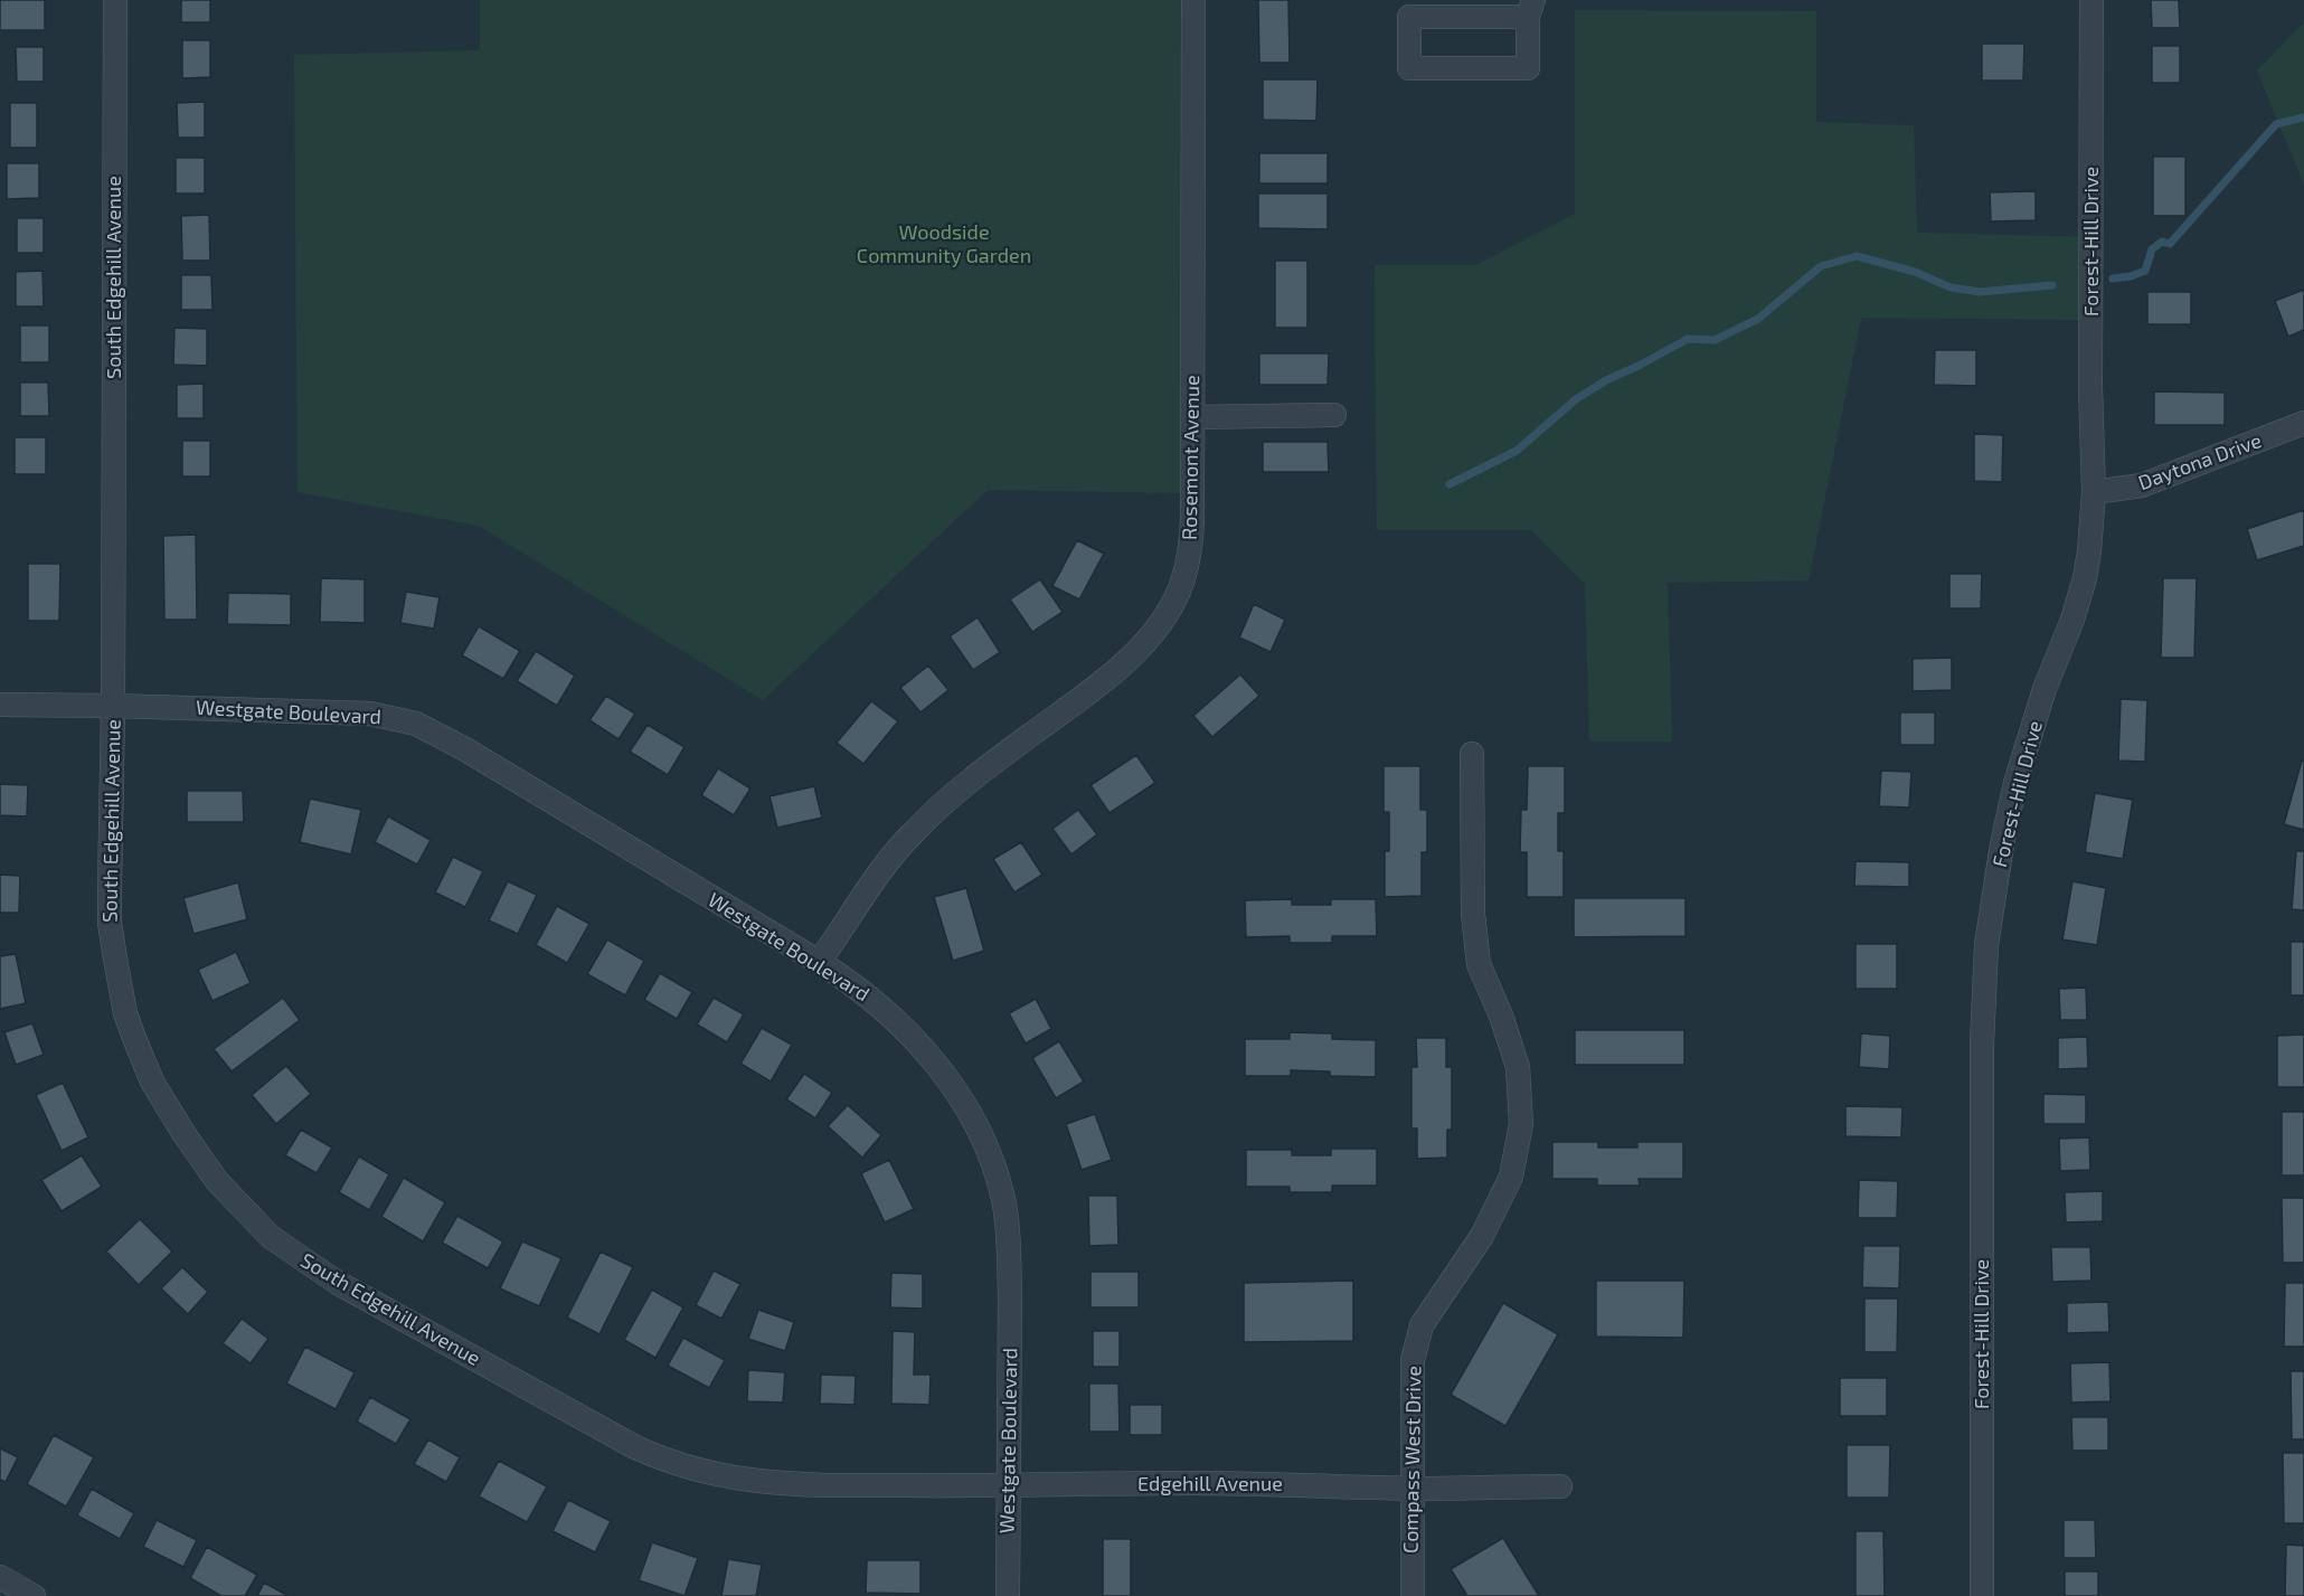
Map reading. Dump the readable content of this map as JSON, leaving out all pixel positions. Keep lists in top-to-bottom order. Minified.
{"streets":{"street":["Forest-Hill Drive","South Edgehill Avenue","Rosemont Avenue","Daytona Drive","Westgate Boulevard","Compass West Drive","Edgehill Avenue"]},"crossings":[["Forest-Hill Drive","Daytona Drive"],["South Edgehill Avenue","Westgate Boulevard"],["South Edgehill Avenue","Edgehill Avenue"],["Rosemont Avenue","Westgate Boulevard"],["Westgate Boulevard","Edgehill Avenue"],["Compass West Drive","Edgehill Avenue"]],"parks":["Woodside Community Garden"]}
